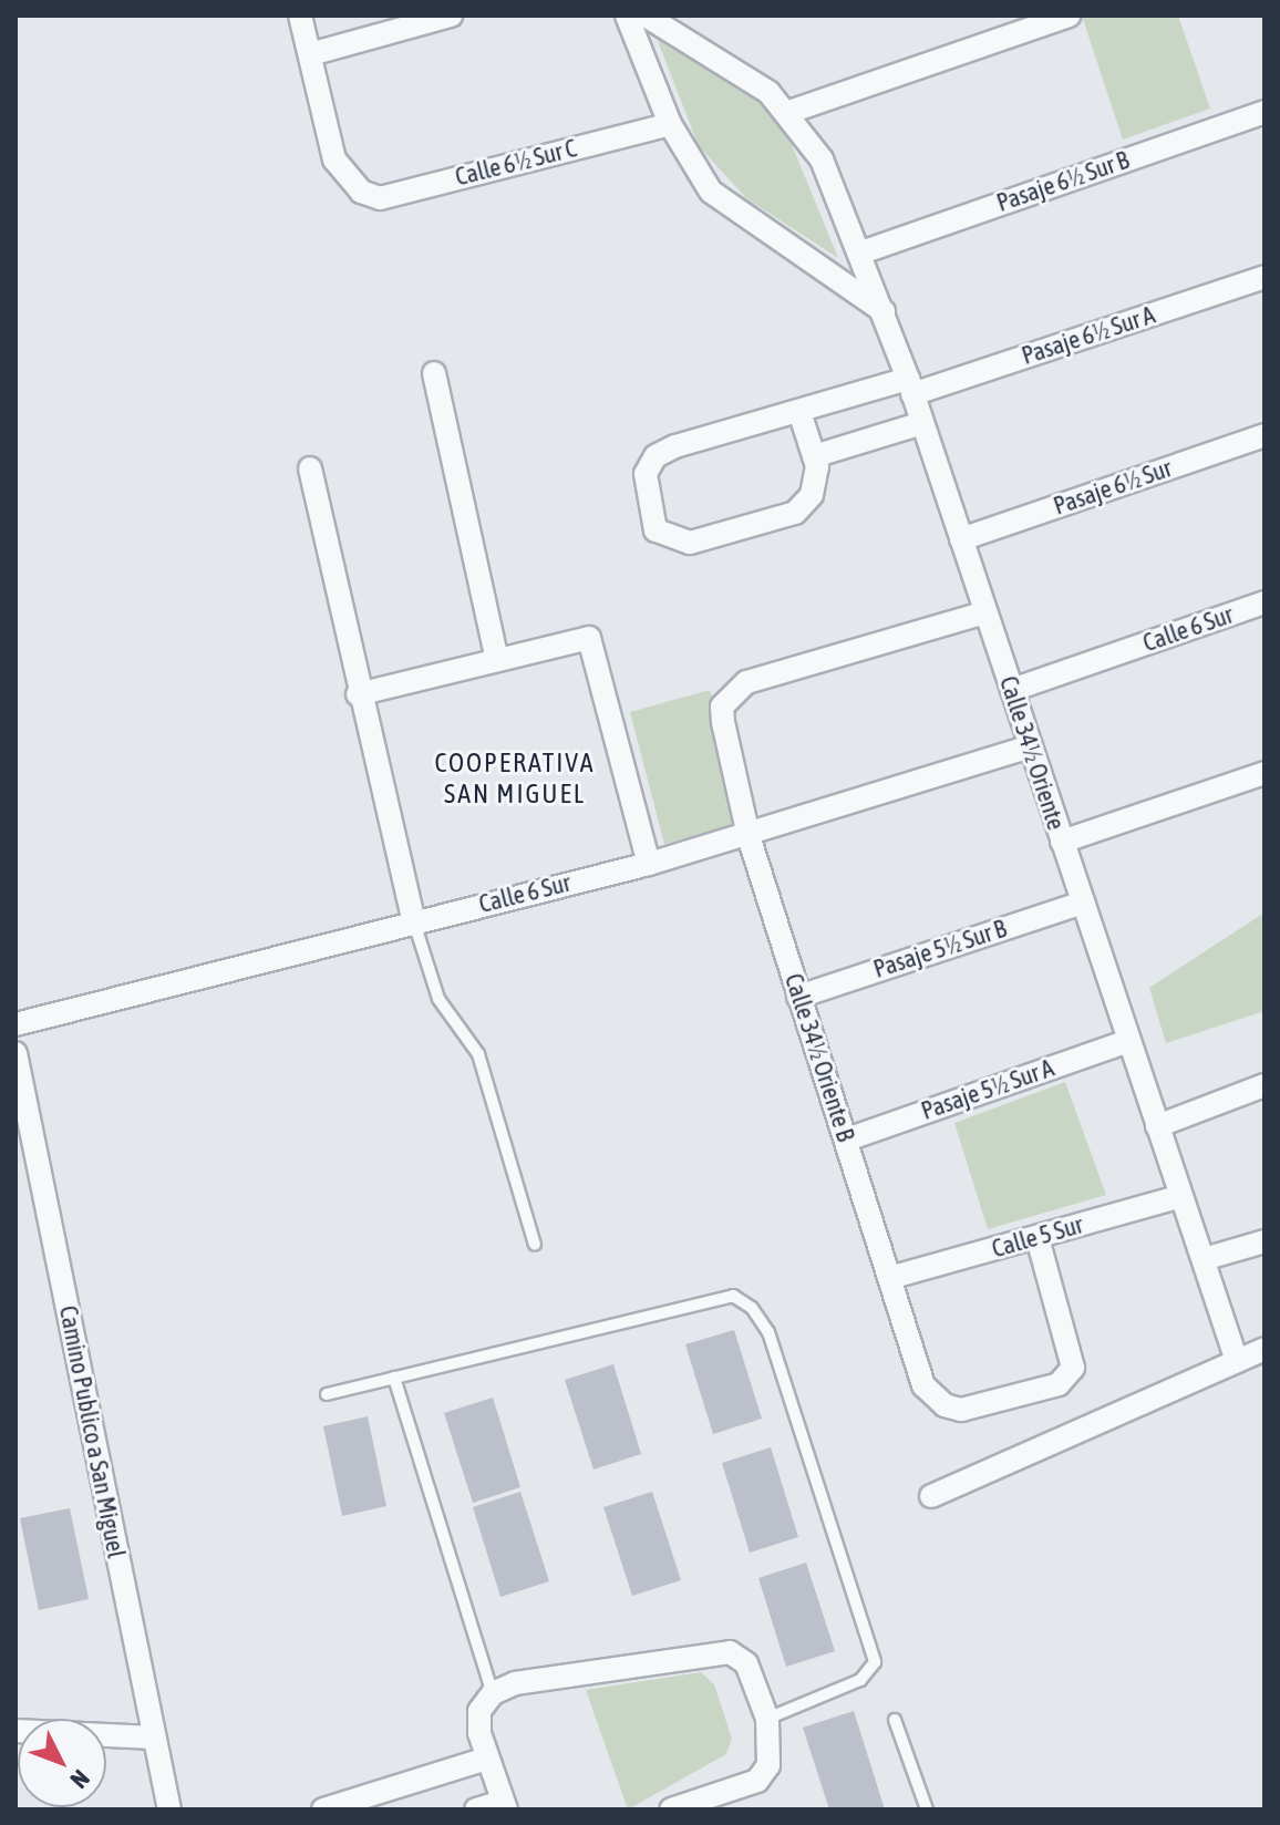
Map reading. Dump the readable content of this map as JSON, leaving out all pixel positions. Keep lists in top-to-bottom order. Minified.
{"streets":{"street":["Calle 6½ Sur C","Pasaje 6½ Sur B","Pasaje 6½ Sur A","Pasaje 6½ Sur","Calle 6 Sur","Calle 34½ Oriente","Pasaje 5½ Sur B","Calle 34½ Oriente B","Pasaje 5½ Sur A","Calle 5 Sur","Camino Publico a San Miguel"]},"crossings":[["Pasaje 6½ Sur B","Calle 34½ Oriente"],["Pasaje 6½ Sur A","Calle 34½ Oriente"],["Pasaje 6½ Sur","Calle 34½ Oriente"],["Calle 6 Sur","Calle 34½ Oriente"],["Calle 6 Sur","Calle 34½ Oriente B"],["Calle 34½ Oriente","Pasaje 5½ Sur B"],["Calle 34½ Oriente","Calle 34½ Oriente B"],["Calle 34½ Oriente","Pasaje 5½ Sur A"],["Calle 34½ Oriente","Calle 5 Sur"],["Pasaje 5½ Sur B","Calle 34½ Oriente B"],["Calle 34½ Oriente B","Pasaje 5½ Sur A"],["Calle 34½ Oriente B","Calle 5 Sur"]],"districts":["COOPERATIVA SAN MIGUEL"],"north":"bottom right"}
